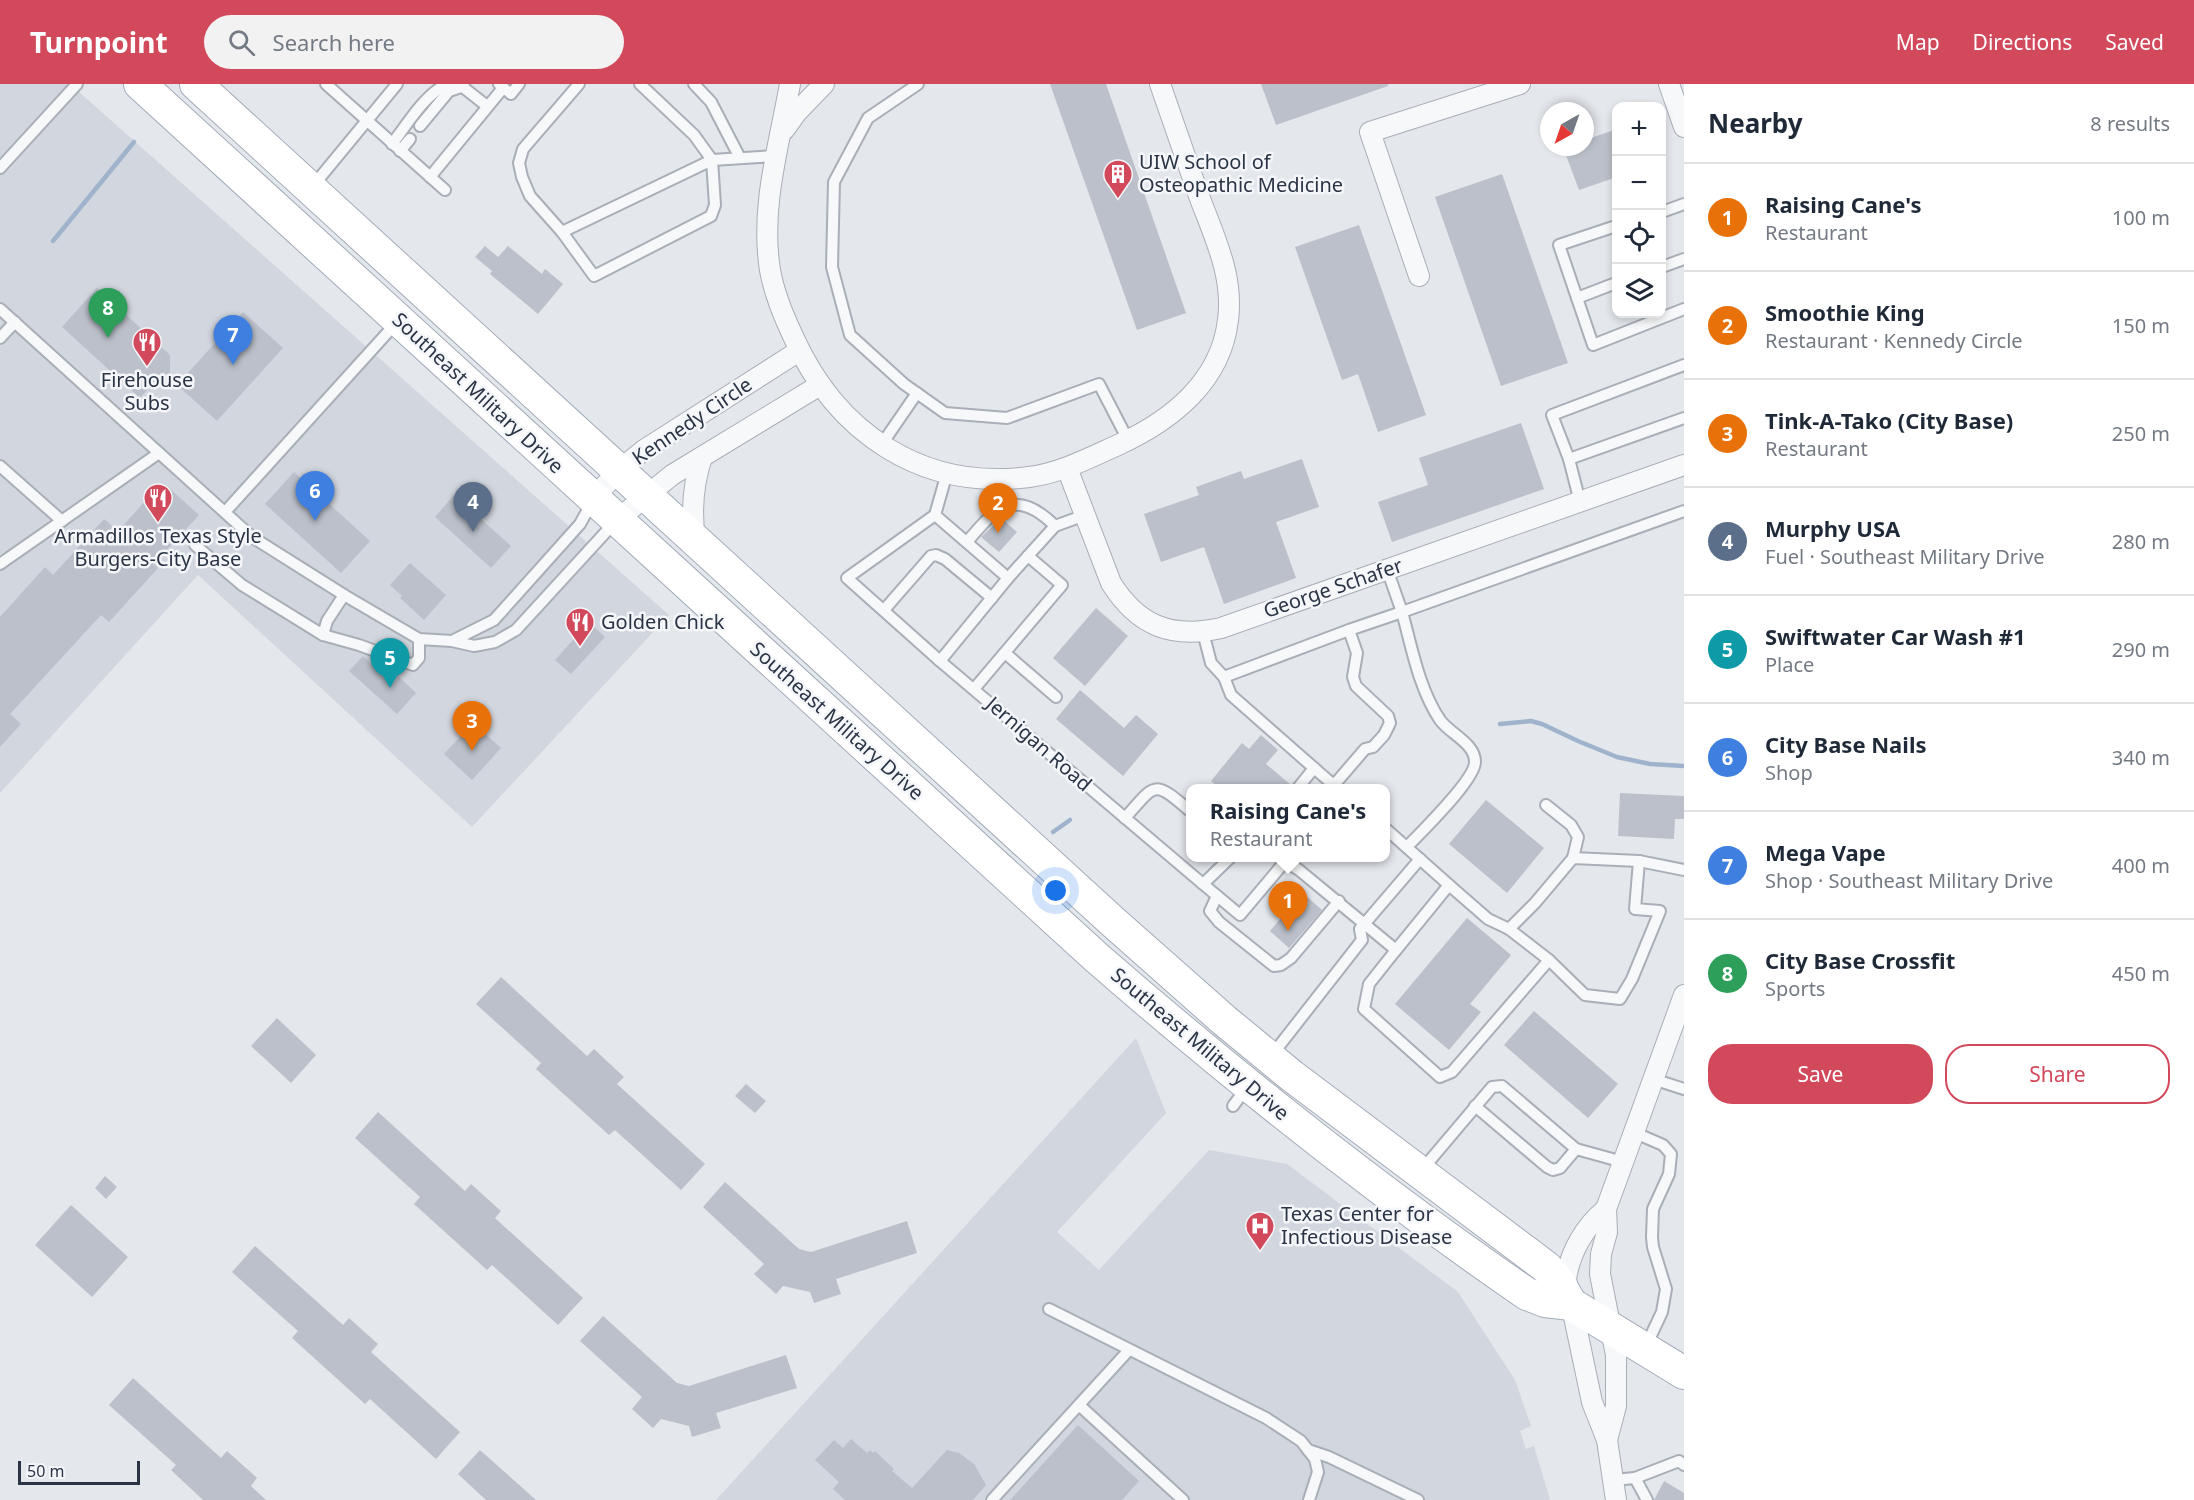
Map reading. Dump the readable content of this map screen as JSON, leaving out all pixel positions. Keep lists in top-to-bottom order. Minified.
{"streets":{"main road":["Southeast Military Drive"],"street":["Kennedy Circle","George Schafer"],"lane":["Jernigan Road"]},"crossings":[["Southeast Military Drive","Kennedy Circle"]],"places":{"building":["UIW School of Osteopathic Medicine"],"restaurant":["Firehouse Subs","Armadillos Texas Style Burgers-City Base","Golden Chick"],"hospital":["Texas Center for Infectious Disease"]},"scale_bar":"50 m","north":"bottom left","page":{"header":"Turnpoint","search":"Search here","nav":["Map","Directions","Saved"],"heading":["Nearby","8 results"],"map_buttons":["+","−"],"list":[{"mark":"1","name":"Raising Cane's","note":"Restaurant","value":"100 m"},{"mark":"2","name":"Smoothie King","note":"Restaurant · Kennedy Circle","value":"150 m"},{"mark":"3","name":"Tink-A-Tako (City Base)","note":"Restaurant","value":"250 m"},{"mark":"4","name":"Murphy USA","note":"Fuel · Southeast Military Drive","value":"280 m"},{"mark":"5","name":"Swiftwater Car Wash #1","note":"Place","value":"290 m"},{"mark":"6","name":"City Base Nails","note":"Shop","value":"340 m"},{"mark":"7","name":"Mega Vape","note":"Shop · Southeast Military Drive","value":"400 m"},{"mark":"8","name":"City Base Crossfit","note":"Sports","value":"450 m"}],"pins":["8","7","6","4","2","5","3","1"],"popup":["Raising Cane's","Restaurant"],"buttons":["Save","Share"],"scale":"50 m"}}
